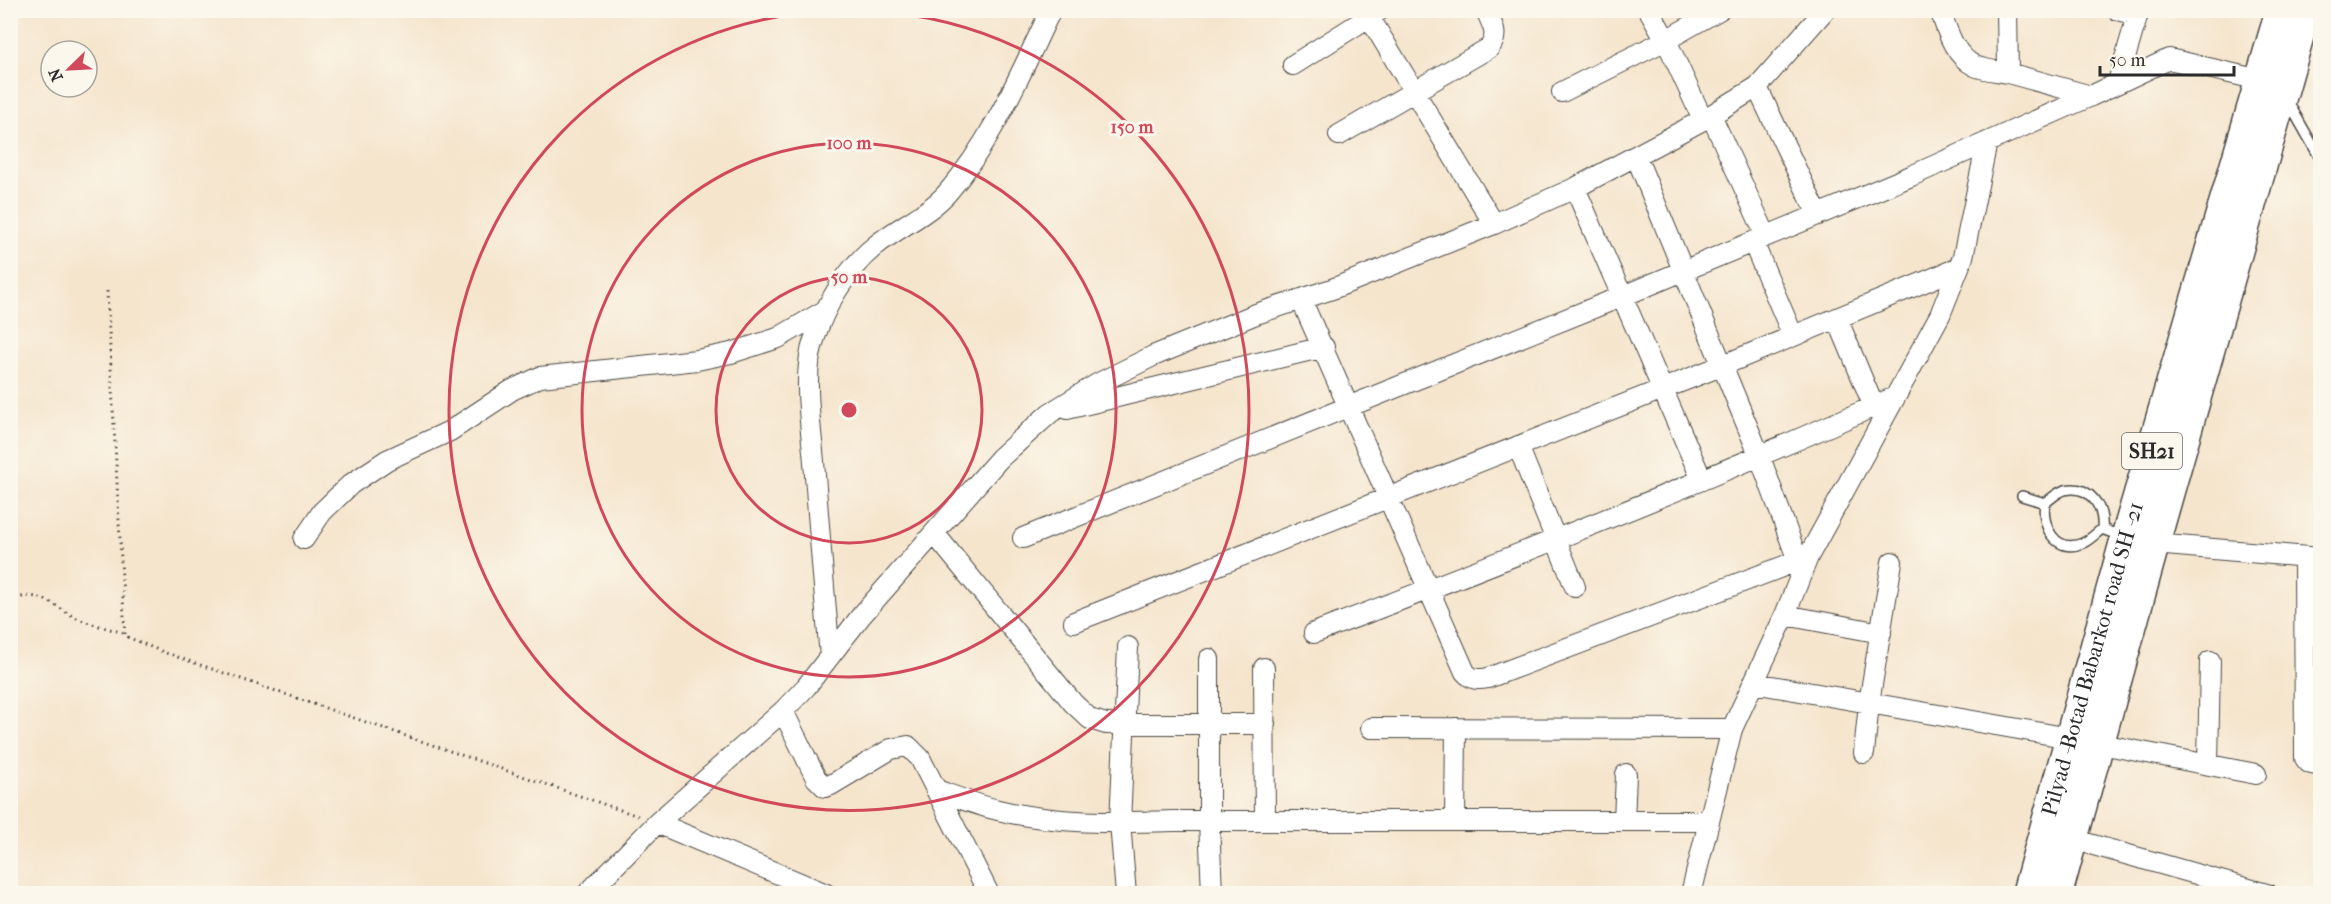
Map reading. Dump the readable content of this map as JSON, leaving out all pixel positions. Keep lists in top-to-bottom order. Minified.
{"streets":{"main road":["SH21","Pilyad -Botad Babarkot road SH -21"]},"scale_bar":"50 m","north":"bottom left","rings":["150 m","100 m","50 m"]}
